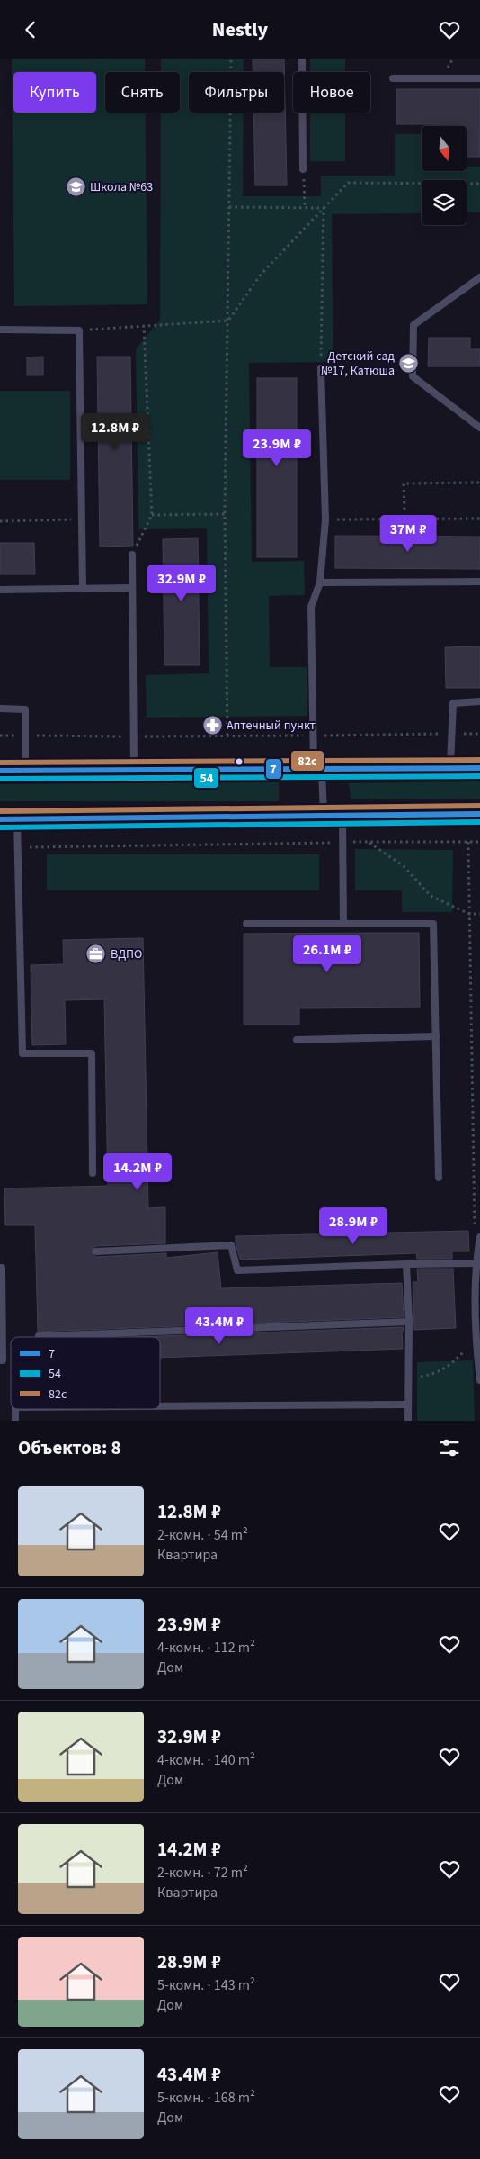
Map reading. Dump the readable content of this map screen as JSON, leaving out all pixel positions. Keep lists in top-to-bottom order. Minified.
{"places":{"school or university":["Школа №63","Детский сад №17, Катюша"],"pharmacy":["Аптечный пункт"],"office":["ВДПО"]},"lines":["transit line 82с","transit line 7","transit line 54"],"legend":["7","54","82с"],"north":"bottom","page":{"header":"Nestly","chip":["Купить","Снять","Фильтры","Новое"],"price":["12.8M ₽","23.9M ₽","37M ₽","32.9M ₽","26.1M ₽","14.2M ₽","28.9M ₽","43.4M ₽"],"heading":"Объектов: 8","list":[{"name":"12.8M ₽","note":"2-комн. · 54 m² · Квартира"},{"name":"23.9M ₽","note":"4-комн. · 112 m² · Дом"},{"name":"32.9M ₽","note":"4-комн. · 140 m² · Дом"},{"name":"14.2M ₽","note":"2-комн. · 72 m² · Квартира"},{"name":"28.9M ₽","note":"5-комн. · 143 m² · Дом"},{"name":"43.4M ₽","note":"5-комн. · 168 m² · Дом"}]}}
